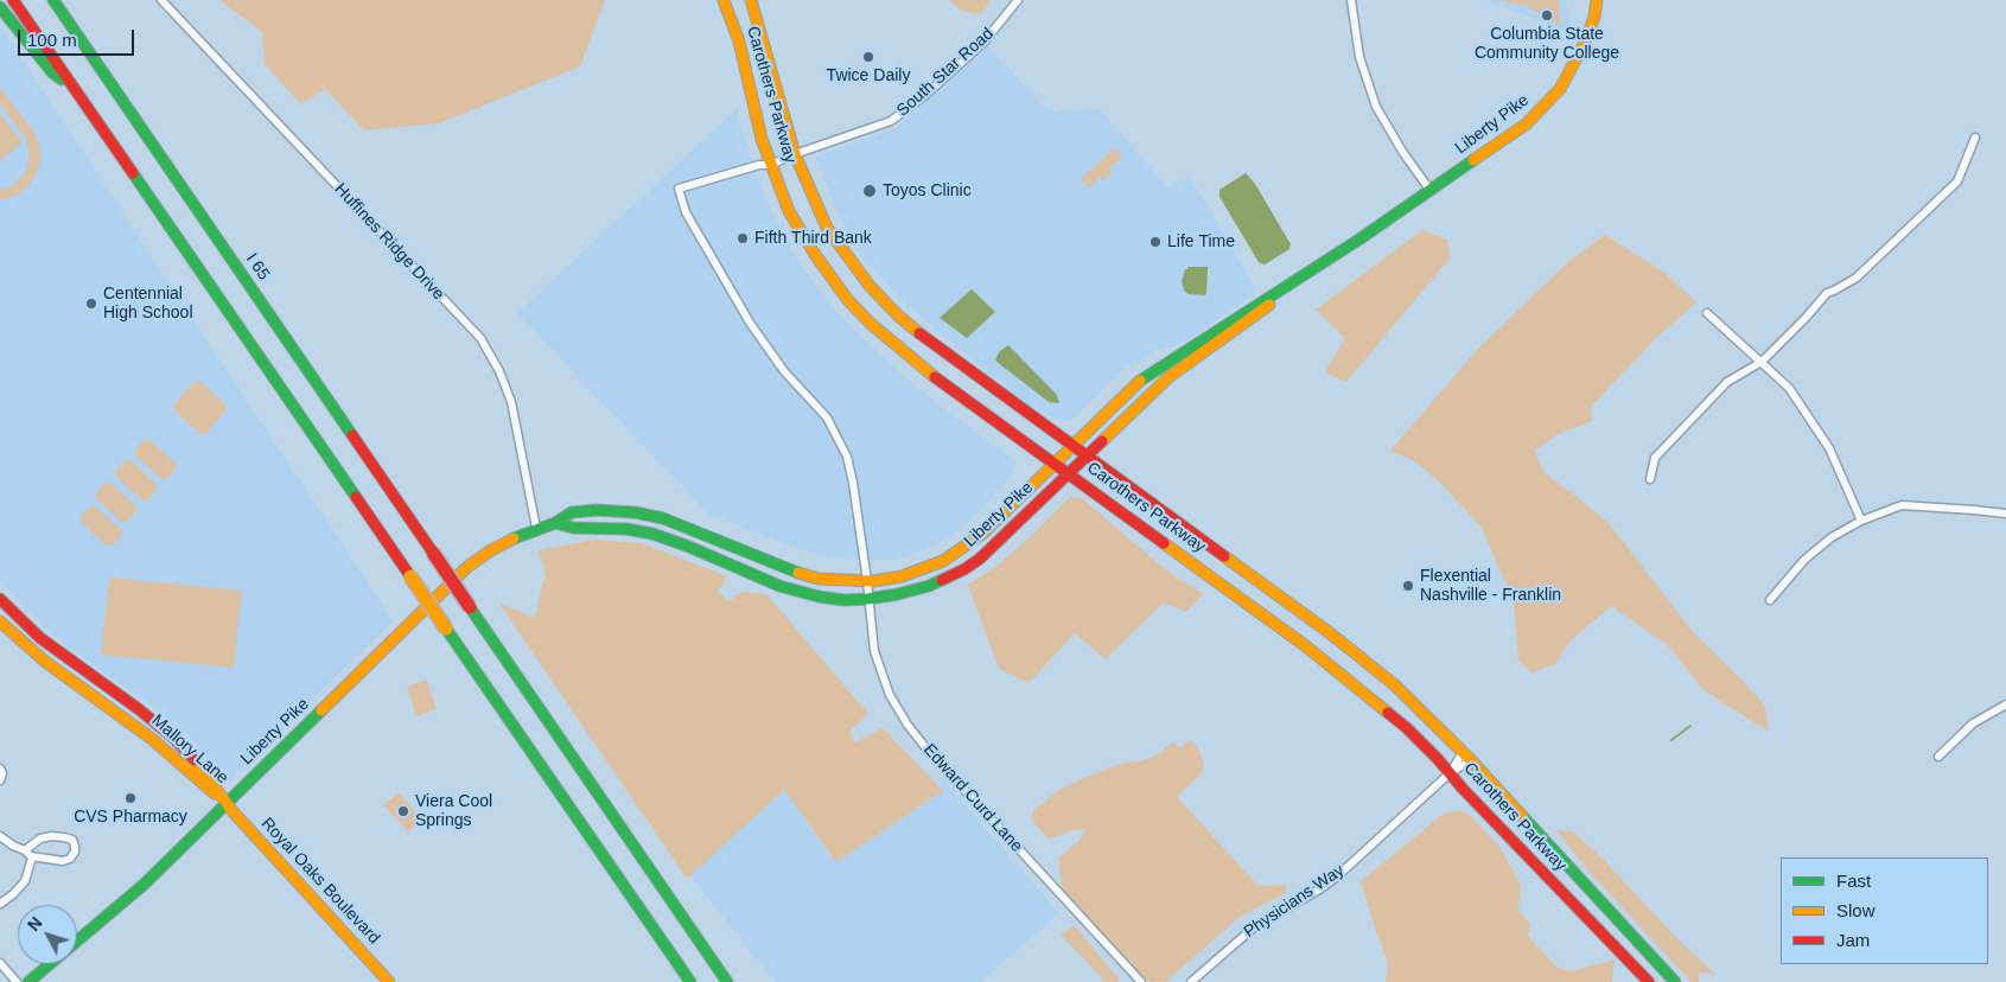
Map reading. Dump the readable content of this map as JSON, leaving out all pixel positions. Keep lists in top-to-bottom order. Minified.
{"streets":{"main road":["Carothers Parkway","Liberty Pike","I 65","Mallory Lane","Royal Oaks Boulevard"],"street":["South Star Road","Huffines Ridge Drive","Edward Curd Lane","Physicians Way"]},"crossings":[["South Star Road","Carothers Parkway"],["South Star Road","Edward Curd Lane"],["Carothers Parkway","Liberty Pike"],["Carothers Parkway","Physicians Way"],["Liberty Pike","Huffines Ridge Drive"],["Liberty Pike","Mallory Lane"],["Liberty Pike","Edward Curd Lane"],["Liberty Pike","Royal Oaks Boulevard"],["Mallory Lane","Royal Oaks Boulevard"]],"places":["Columbia State Community College","Twice Daily","Toyos Clinic","Fifth Third Bank","Life Time","Centennial High School","Flexential Nashville - Franklin","CVS Pharmacy","Viera Cool Springs"],"legend":["Fast","Slow","Jam"],"scale_bar":"100 m","north":"top left"}
